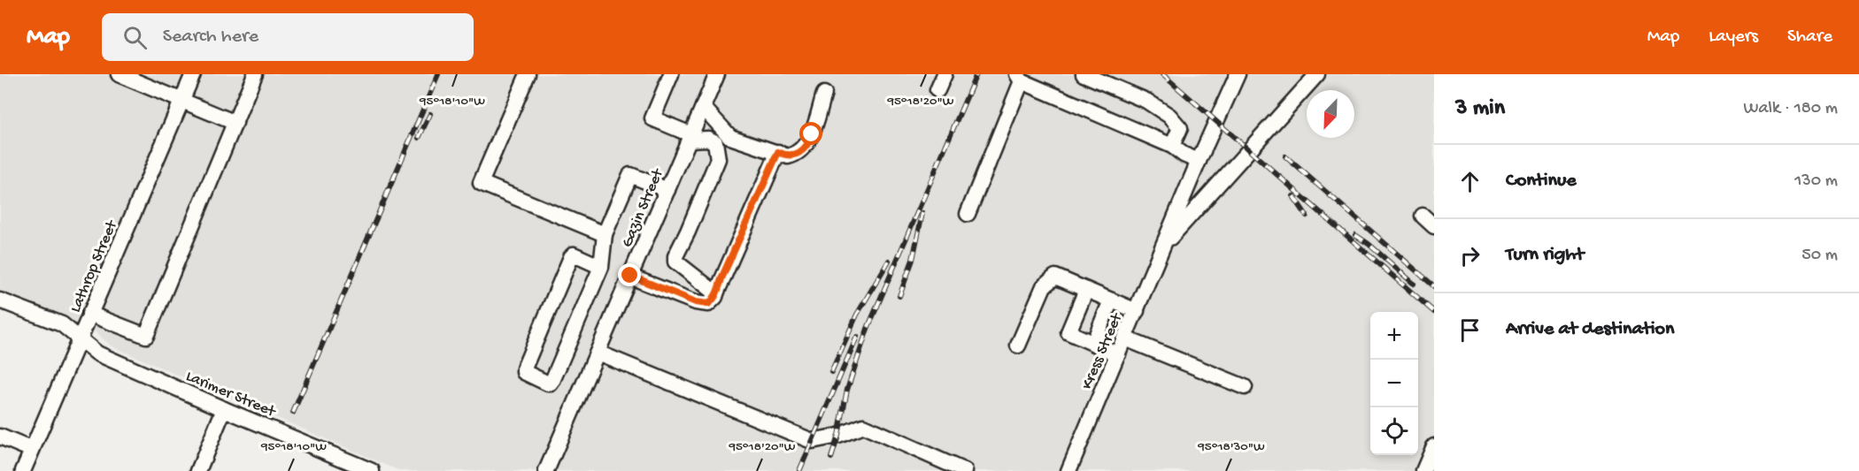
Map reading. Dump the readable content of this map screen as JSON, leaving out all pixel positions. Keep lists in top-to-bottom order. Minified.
{"streets":{"street":["Gazin Street","Lathrop Street","Kress Street","Larimer Street"]},"crossings":[["Lathrop Street","Larimer Street"]],"north":"bottom left","page":{"header":"Map","search":"Search here","nav":["Map","Layers","Share"],"heading":["3 min","Walk · 180 m"],"list":[["Continue","130 m"],["Turn right","50 m"],"Arrive at destination"],"map_buttons":["+","−"]},"coordinates":["95°18'10\"W","95°18'20\"W","95°18'30\"W"]}
